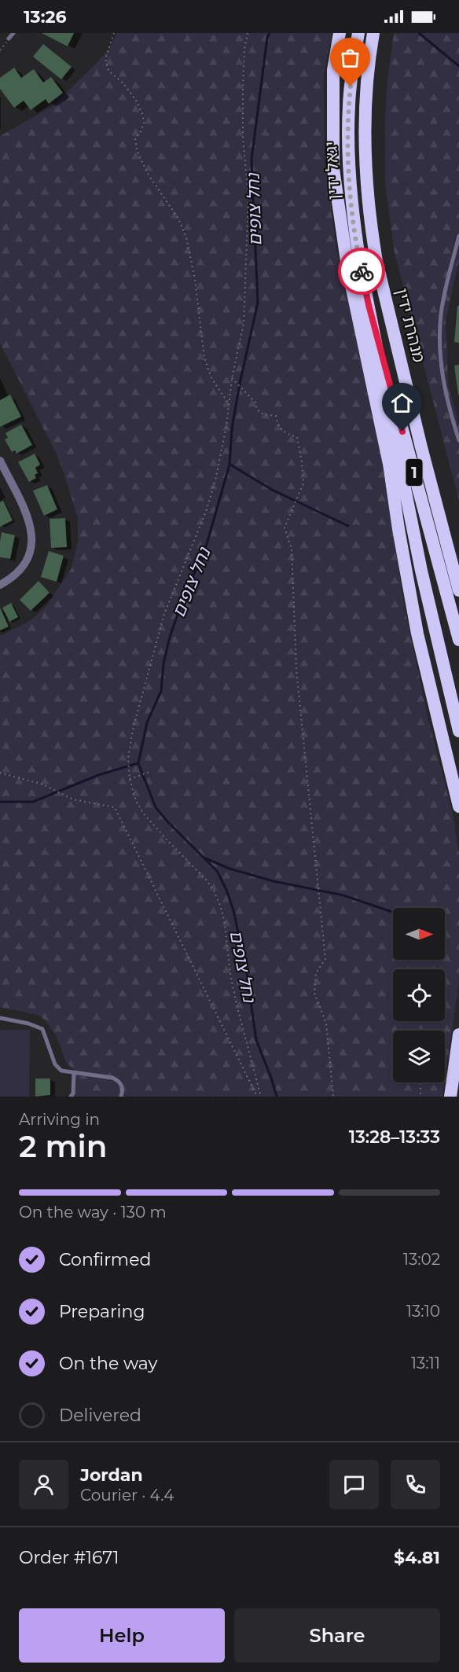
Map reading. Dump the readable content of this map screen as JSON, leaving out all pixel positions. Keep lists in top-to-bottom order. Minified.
{"streets":{"highway":["יגאל ידין","מנהרת ידין","1"]},"crossings":[["יגאל ידין","מנהרת ידין"]],"water":["נחל צופים"],"north":"right","page":{"status":"13:26","heading":["2 min","Arriving in","13:28–13:33"],"panel":["Jordan","Courier · 4.4","Order #1671","$4.81"],"bar":"On the way · 130 m","list":[["Confirmed","13:02"],["Preparing","13:10"],["On the way","13:11"],"Delivered"],"buttons":["Help","Share"]}}
